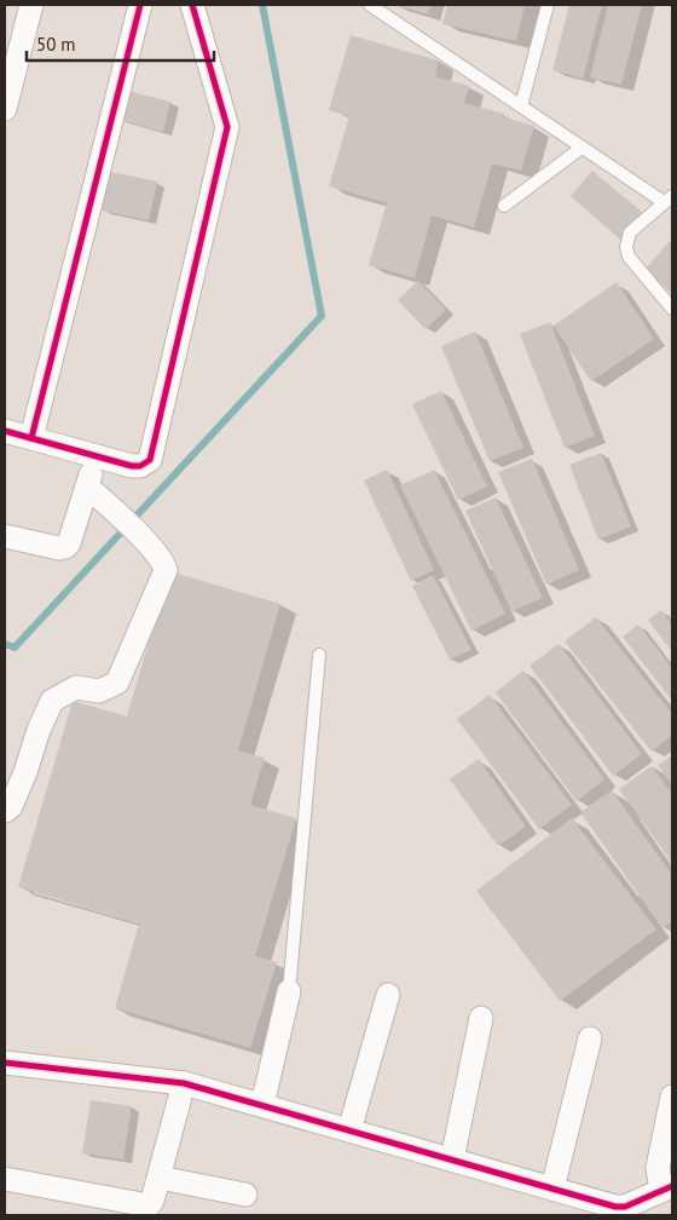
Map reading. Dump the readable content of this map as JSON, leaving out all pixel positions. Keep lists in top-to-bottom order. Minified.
{"scale_bar":"50 m"}
